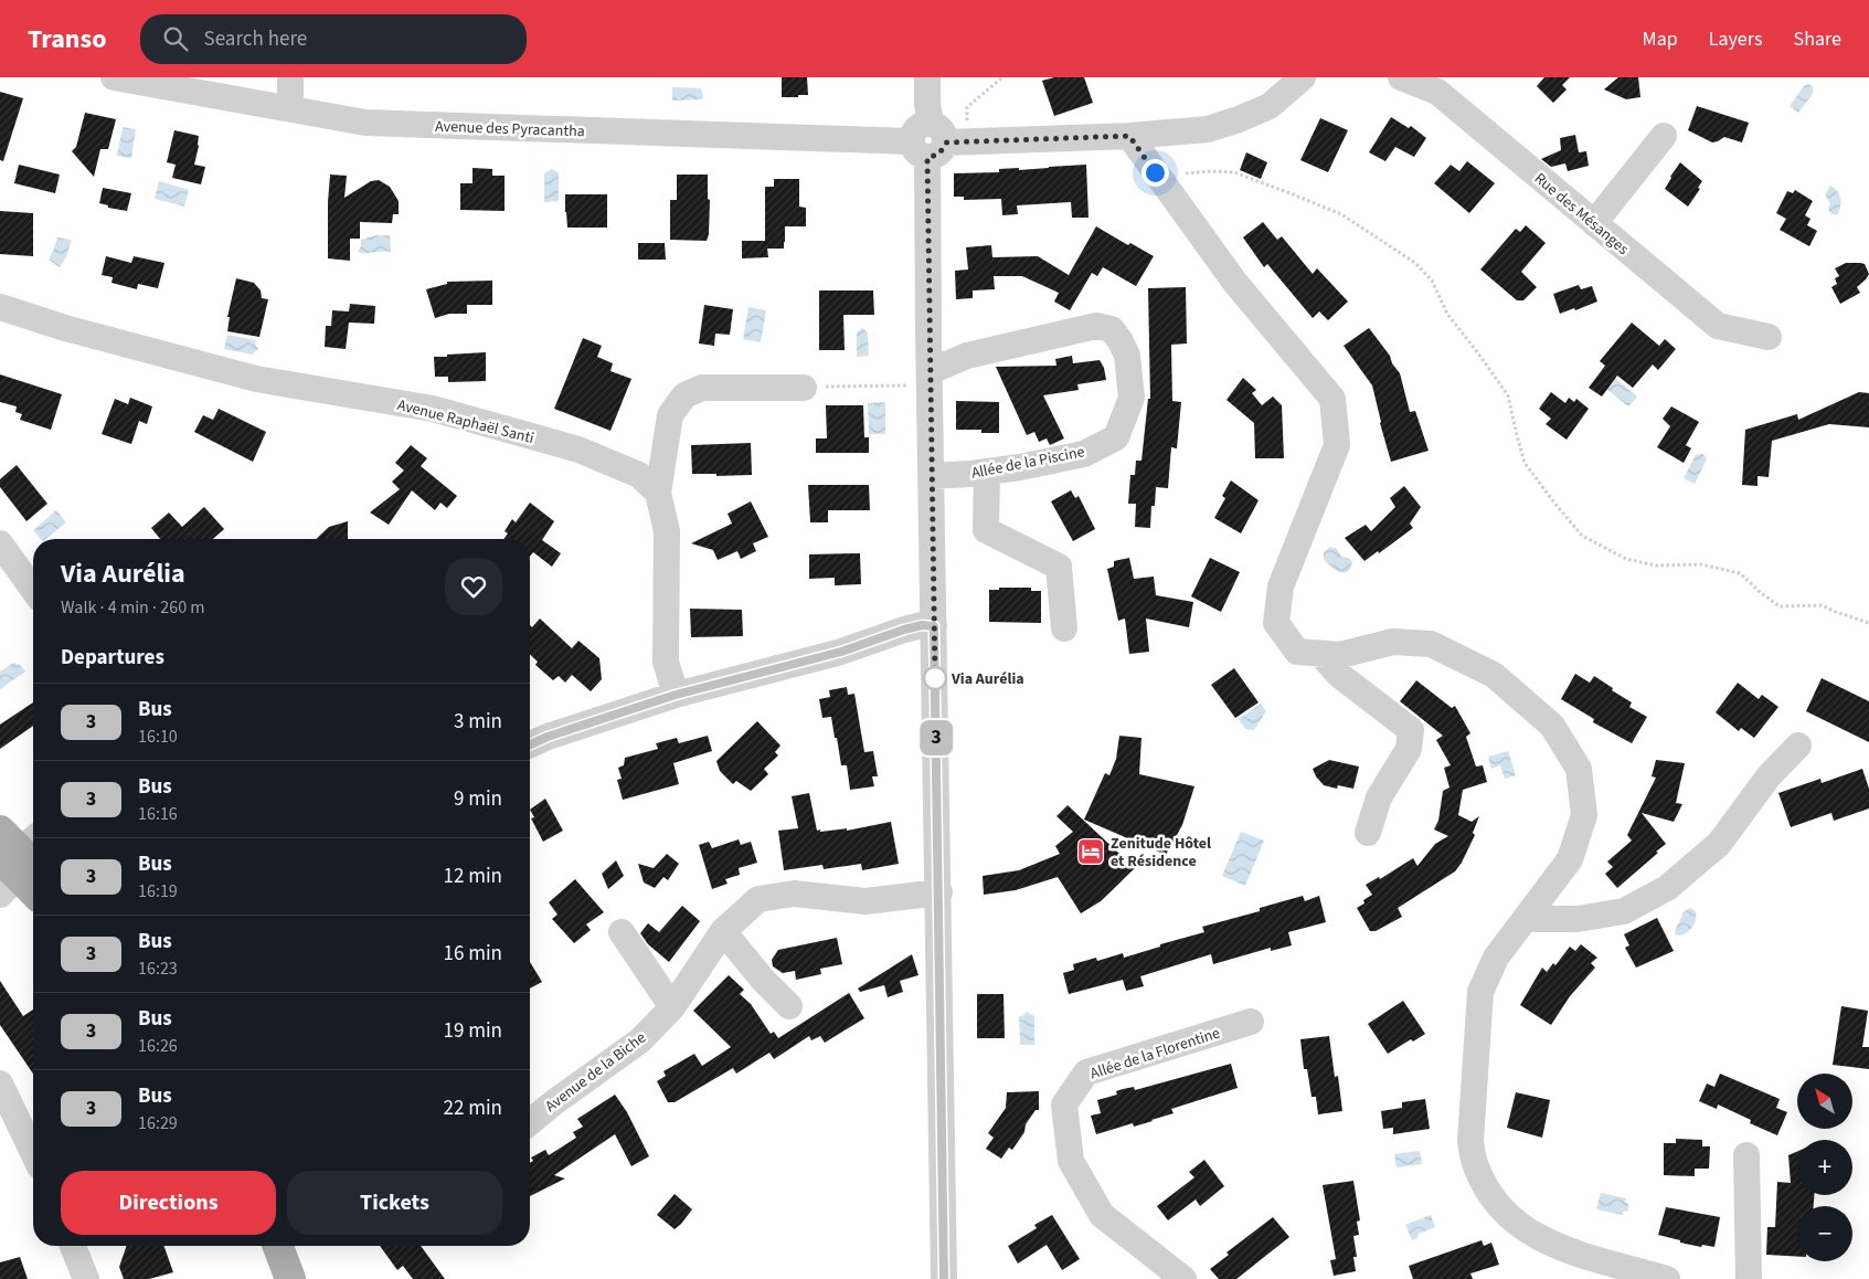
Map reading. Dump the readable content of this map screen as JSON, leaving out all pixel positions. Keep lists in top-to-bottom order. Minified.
{"streets":{"street":["Avenue des Pyracantha","Rue des Mésanges","Avenue Raphaël Santi","Allée de la Piscine","Allée de la Florentine","Avenue de la Biche"]},"places":{"other":["Via Aurélia"],"hotel":["Zenitude Hôtel et Résidence"]},"lines":["bus line 3"],"north":"top left","page":{"header":"Transo","search":"Search here","nav":["Map","Layers","Share"],"on_map":"3","heading":[["Via Aurélia","Walk · 4 min · 260 m"],"Departures"],"list":[{"mark":"3","name":"Bus","note":"16:10","value":"3 min"},{"mark":"3","name":"Bus","note":"16:16","value":"9 min"},{"mark":"3","name":"Bus","note":"16:19","value":"12 min"},{"mark":"3","name":"Bus","note":"16:23","value":"16 min"},{"mark":"3","name":"Bus","note":"16:26","value":"19 min"},{"mark":"3","name":"Bus","note":"16:29","value":"22 min"}],"map_buttons":["+","−"],"buttons":["Directions","Tickets"]}}
